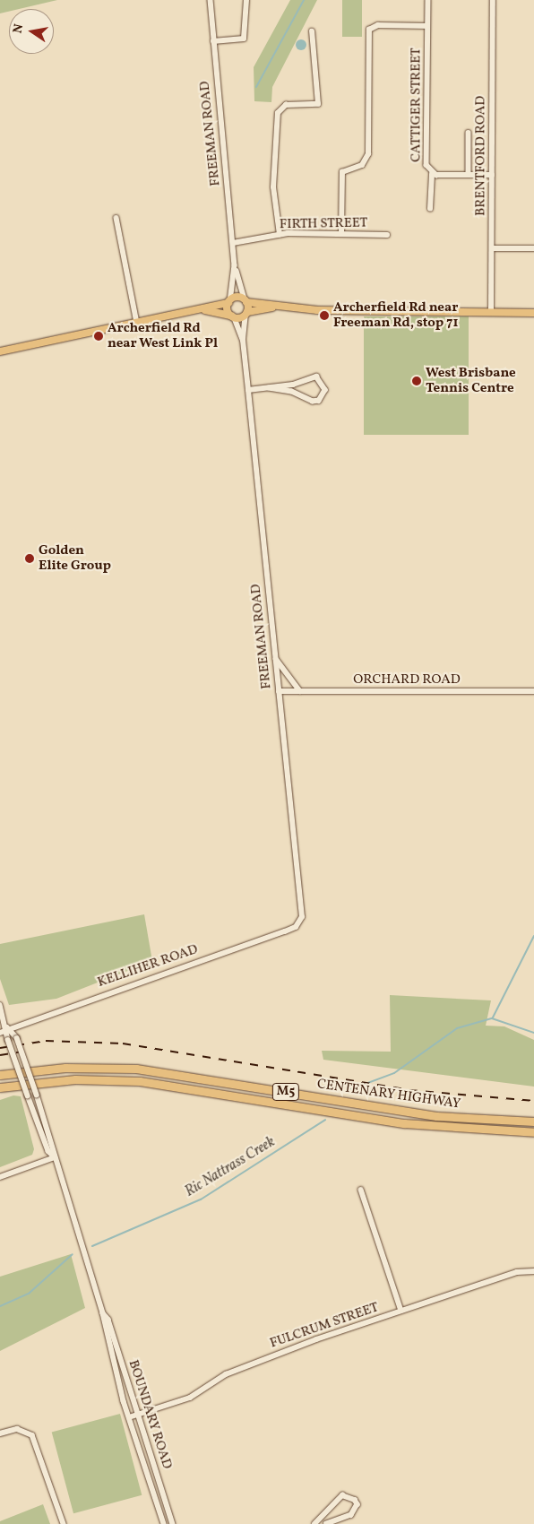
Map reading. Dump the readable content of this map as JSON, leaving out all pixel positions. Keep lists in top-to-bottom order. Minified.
{"streets":{"highway":["M5","CENTENARY HIGHWAY"],"street":["CATTIGER STREET","FREEMAN ROAD","BRENTFORD ROAD","FIRTH STREET","ORCHARD ROAD","KELLIHER ROAD","FULCRUM STREET","BOUNDARY ROAD"]},"crossings":[["CATTIGER STREET","BRENTFORD ROAD"],["FREEMAN ROAD","FIRTH STREET"],["FREEMAN ROAD","ORCHARD ROAD"],["FREEMAN ROAD","KELLIHER ROAD"],["KELLIHER ROAD","BOUNDARY ROAD"],["FULCRUM STREET","BOUNDARY ROAD"]],"water":["Ric Nattrass Creek"],"places":["Archerfield Rd near Freeman Rd, stop 71","Archerfield Rd near West Link Pl","West Brisbane Tennis Centre","Golden Elite Group"],"north":"left"}
